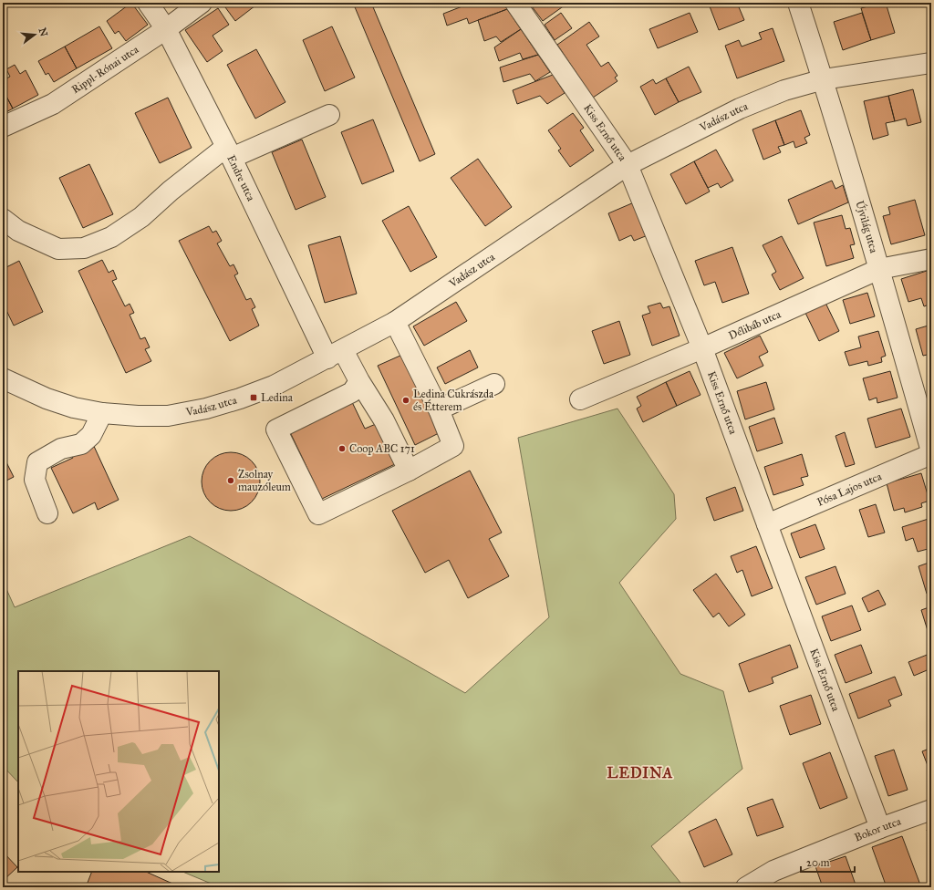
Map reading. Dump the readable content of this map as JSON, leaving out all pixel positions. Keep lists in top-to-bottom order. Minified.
{"streets":{"street":["Rippl-Rónai utca","Vadász utca","Kiss Ernő utca","Endre utca","Újvilág utca","Délibáb utca","Pósa Lajos utca","Bokor utca"]},"crossings":[["Rippl-Rónai utca","Endre utca"],["Vadász utca","Kiss Ernő utca"],["Vadász utca","Endre utca"],["Vadász utca","Újvilág utca"],["Kiss Ernő utca","Délibáb utca"],["Kiss Ernő utca","Pósa Lajos utca"],["Kiss Ernő utca","Bokor utca"],["Újvilág utca","Délibáb utca"]],"districts":["LEDINA"],"places":{"transit":["Ledina"],"other":["Ledina Cukrászda és Étterem","Coop ABC 171","Zsolnay mauzóleum"]},"scale_bar":"20 m","north":"right"}
